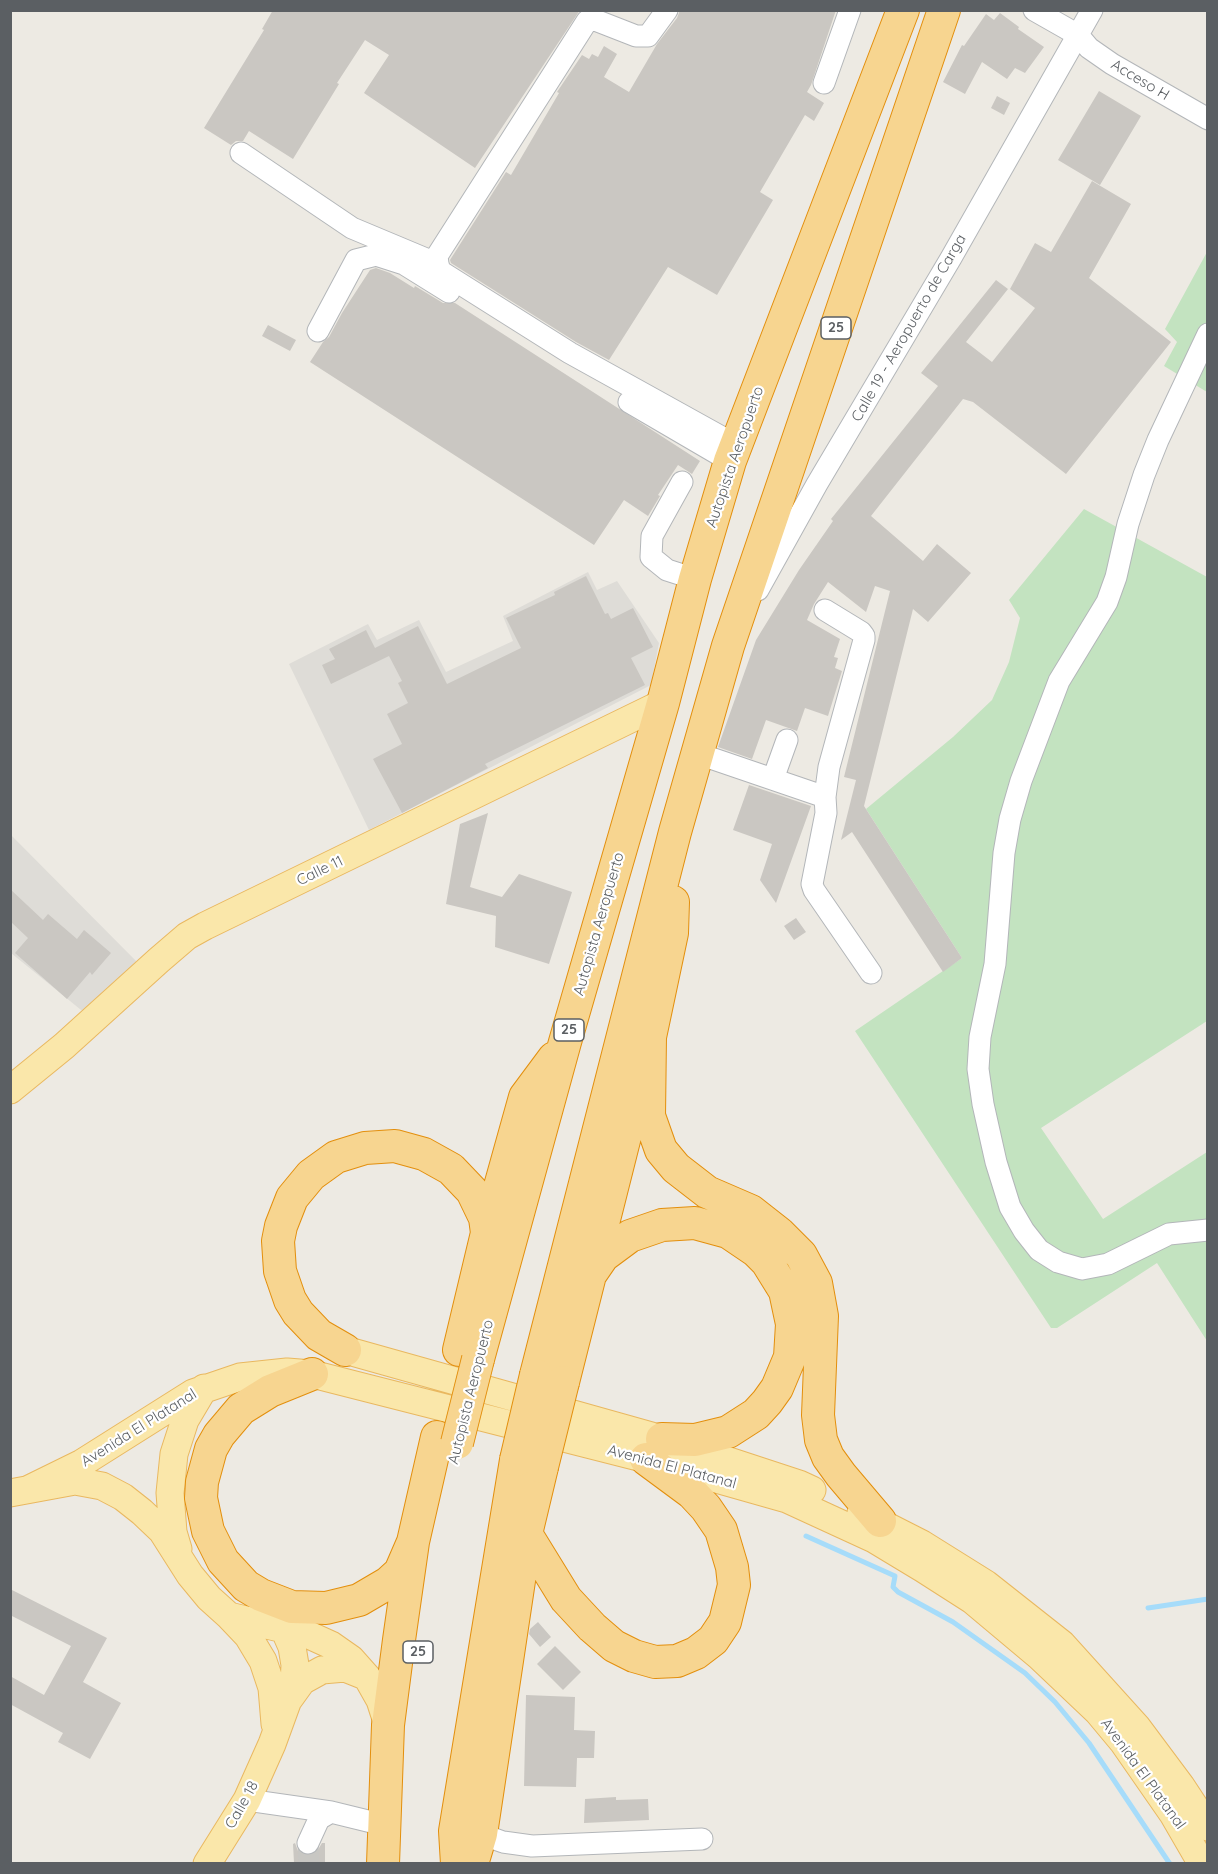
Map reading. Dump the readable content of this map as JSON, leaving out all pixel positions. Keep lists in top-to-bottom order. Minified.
{"streets":{"highway":["25","Autopista Aeropuerto"],"main road":["Calle 11","Avenida El Platanal","Calle 18"],"street":["Acceso H","Calle 19 - Aeropuerto de Carga"]},"crossings":[["Acceso H","Calle 19 - Aeropuerto de Carga"],["25","Calle 19 - Aeropuerto de Carga"],["Autopista Aeropuerto","Calle 11"],["Avenida El Platanal","Calle 18"]]}
